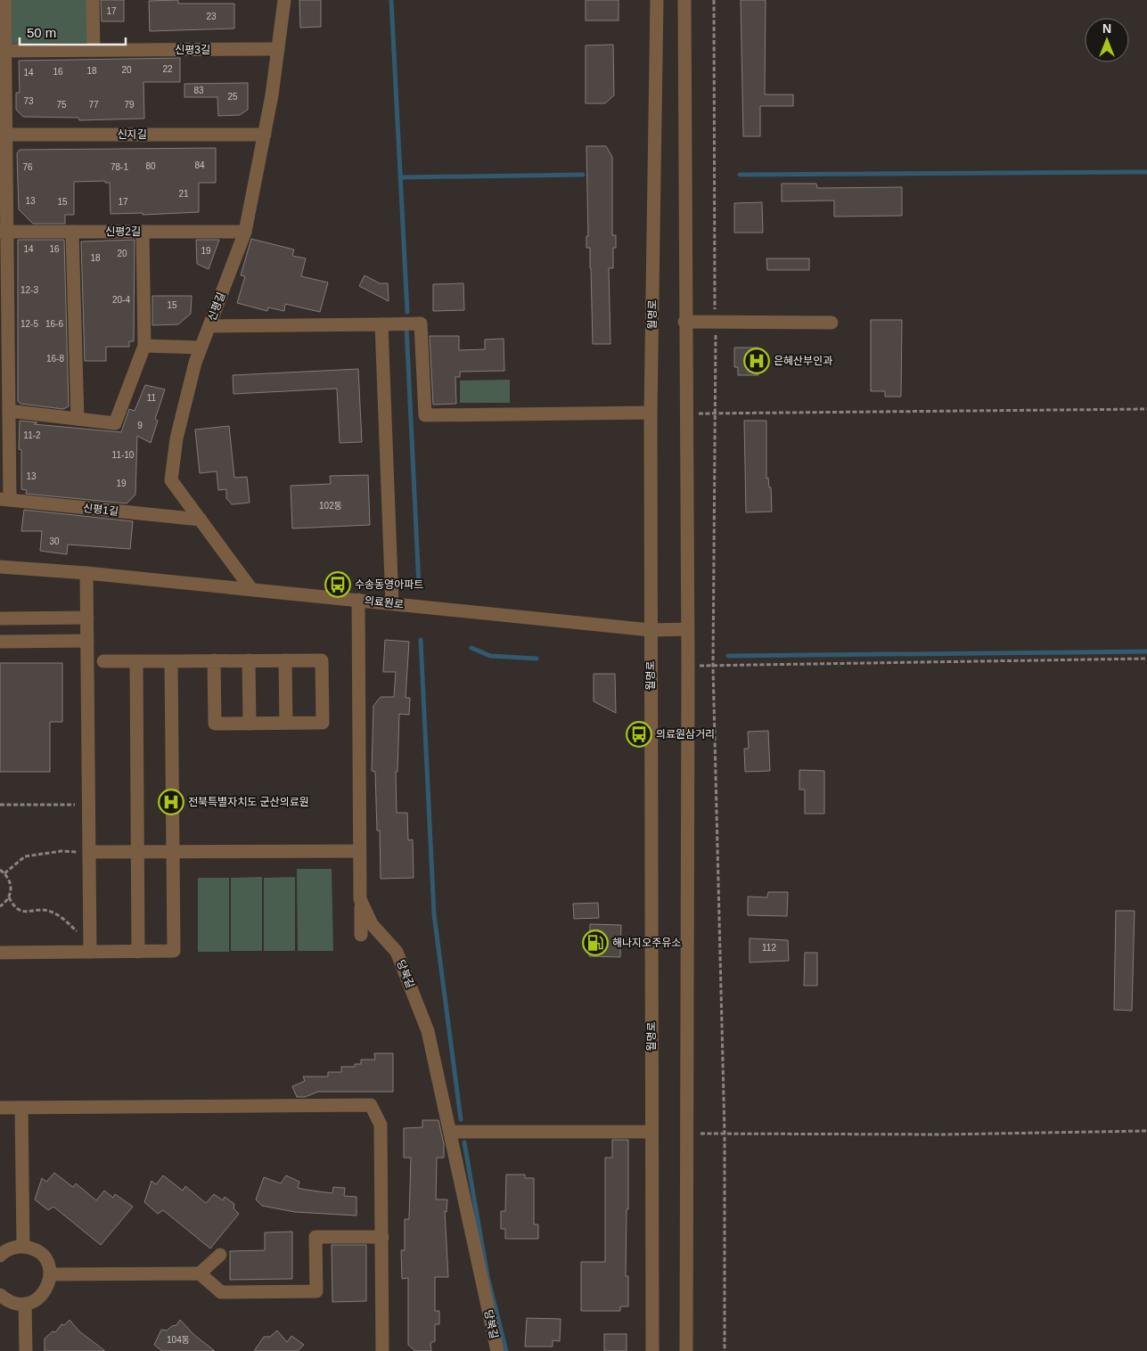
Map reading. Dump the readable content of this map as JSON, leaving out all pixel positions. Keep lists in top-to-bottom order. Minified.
{"streets":{"street":["신평3길","신지길","신평2길","신평길","월명로","신평1길","의료원로","당북길"]},"crossings":[["신평3길","신평길"],["신지길","신평길"],["신평2길","신평길"],["신평길","신평1길"],["신평길","의료원로"],["월명로","의료원로"],["의료원로","당북길"]],"places":{"hospital":["은혜산부인과","전북특별자치도 군산의료원"],"bus stop":["수송동영아파트","의료원삼거리"],"fuel station":["해나지오주유소"]},"house_numbers":["17","23","22","20","18","16","14","83","25","73","75","77","79","84","80","76","78-1","21","13","15","17","14","16","19","20","18","12-3","20-4","15","12-5","16-6","16-8","11","9","11-2","11-10","13","19","102동","30","112","104동"],"scale_bar":"50 m","north":"top"}
